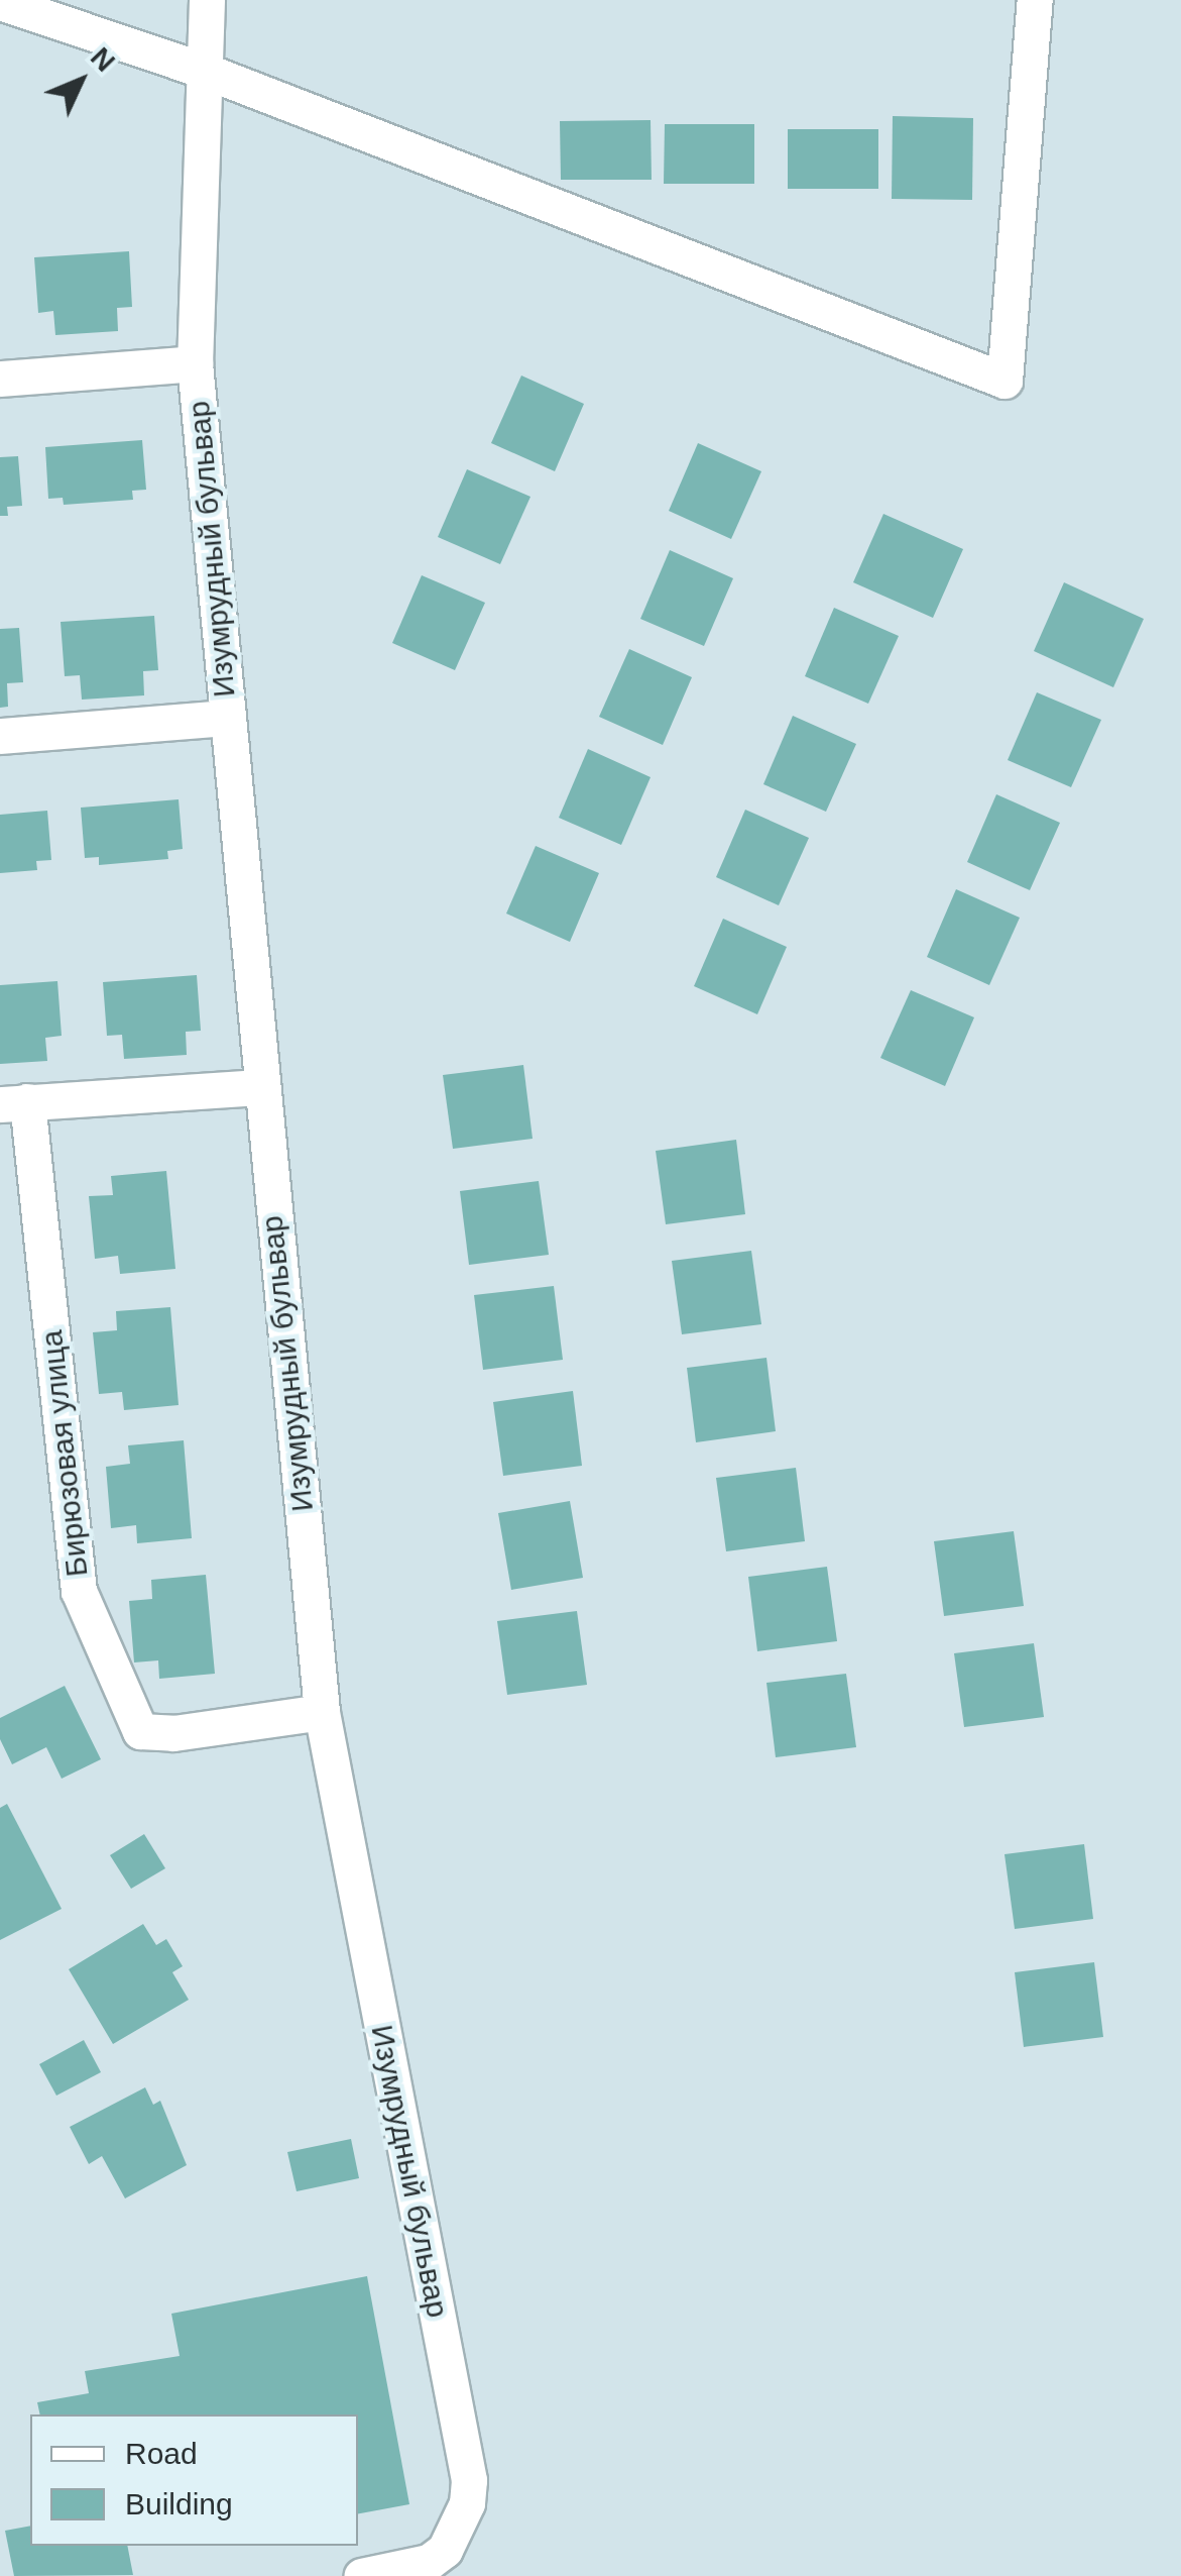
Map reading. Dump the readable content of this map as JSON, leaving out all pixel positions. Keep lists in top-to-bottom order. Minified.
{"streets":{"street":["Изумрудный бульвар","Бирюзовая улица"]},"crossings":[["Изумрудный бульвар","Бирюзовая улица"]],"legend":["Road","Building"],"north":"top right"}
